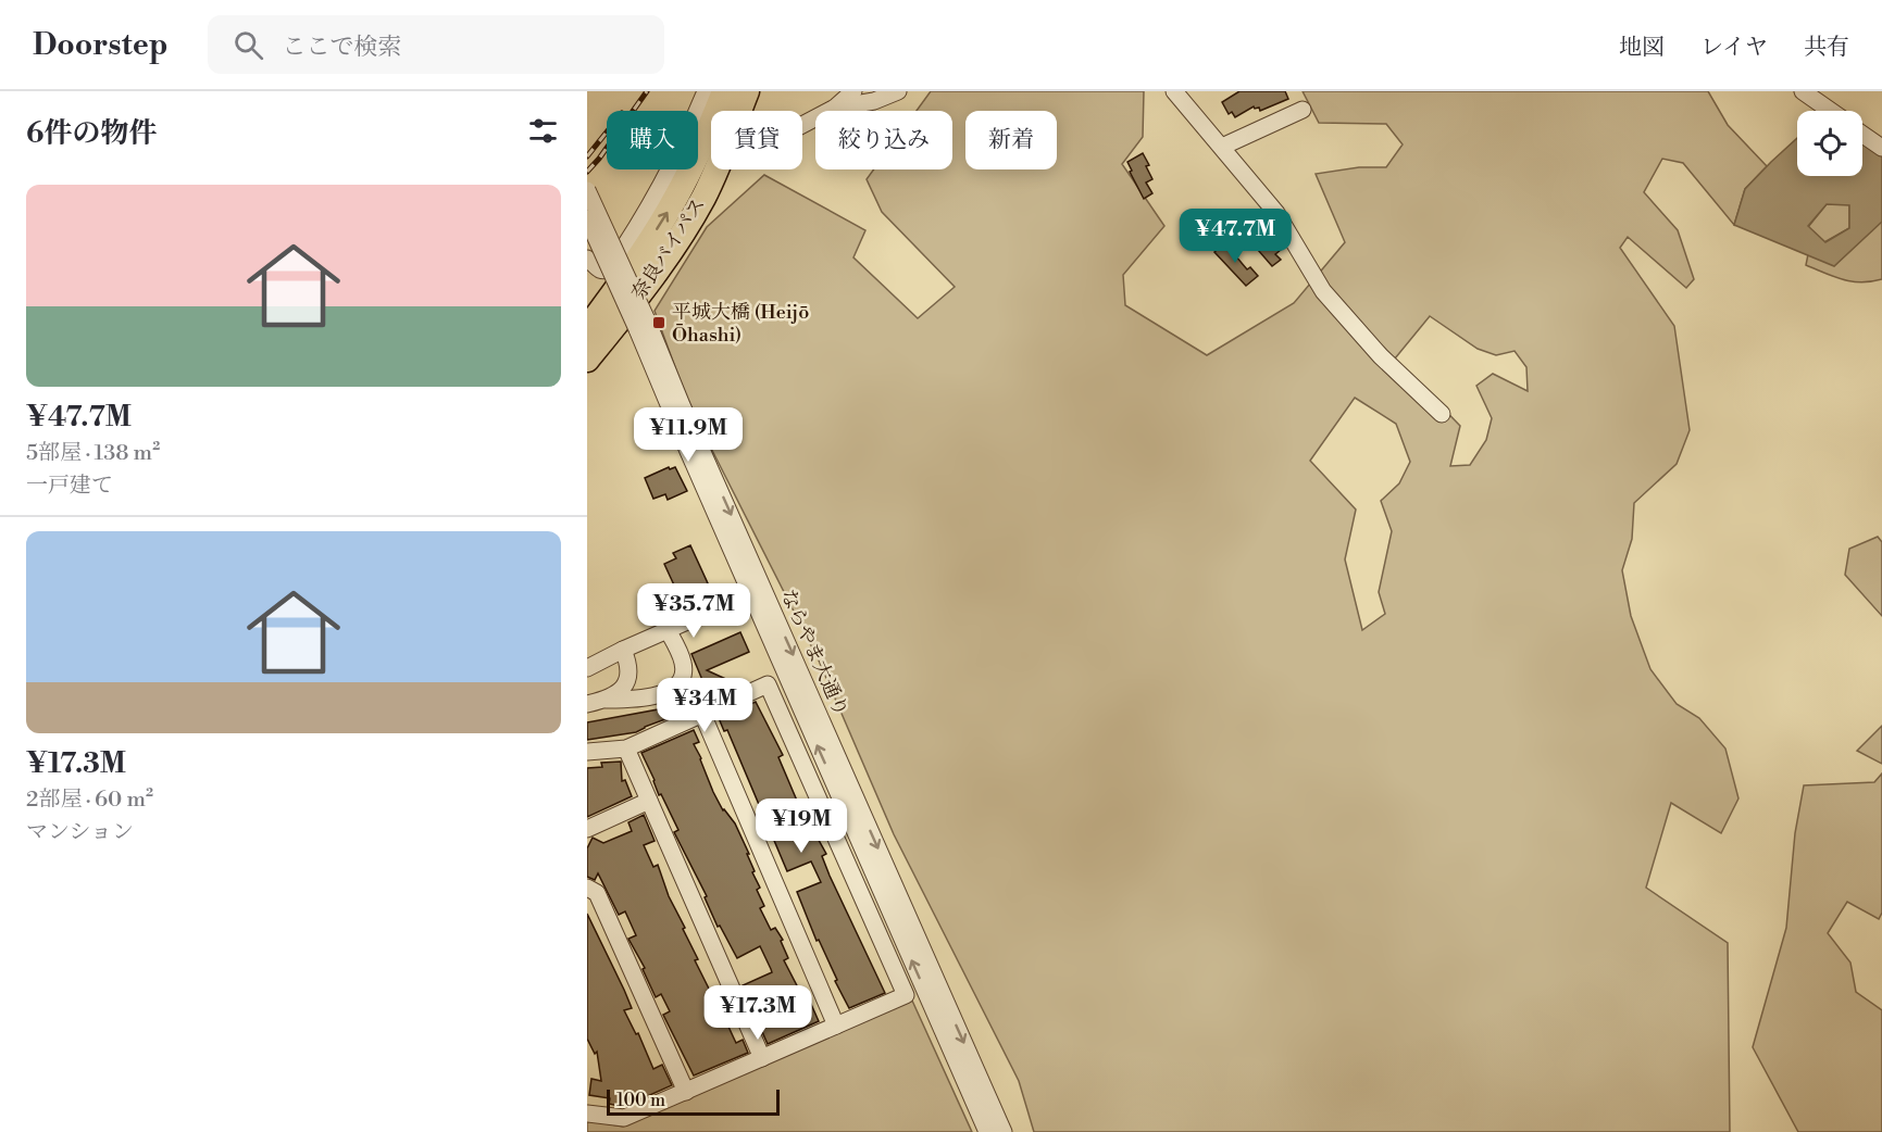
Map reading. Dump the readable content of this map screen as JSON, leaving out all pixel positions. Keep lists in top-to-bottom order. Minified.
{"streets":{"highway":["奈良バイパス"],"street":["ならやま大通り"]},"places":{"transit":["平城大橋 (Heijō Ōhashi)"]},"scale_bar":"100 m","page":{"header":"Doorstep","search":"ここで検索","nav":["地図","レイヤ","共有"],"heading":"6件の物件","chip":["購入","賃貸","絞り込み","新着"],"list":[{"name":"¥47.7M","note":"5部屋 · 138 m² · 一戸建て"},{"name":"¥17.3M","note":"2部屋 · 60 m² · マンション"}],"price":["¥47.7M","¥11.9M","¥35.7M","¥34M","¥19M","¥17.3M"],"scale":"100 m"}}
